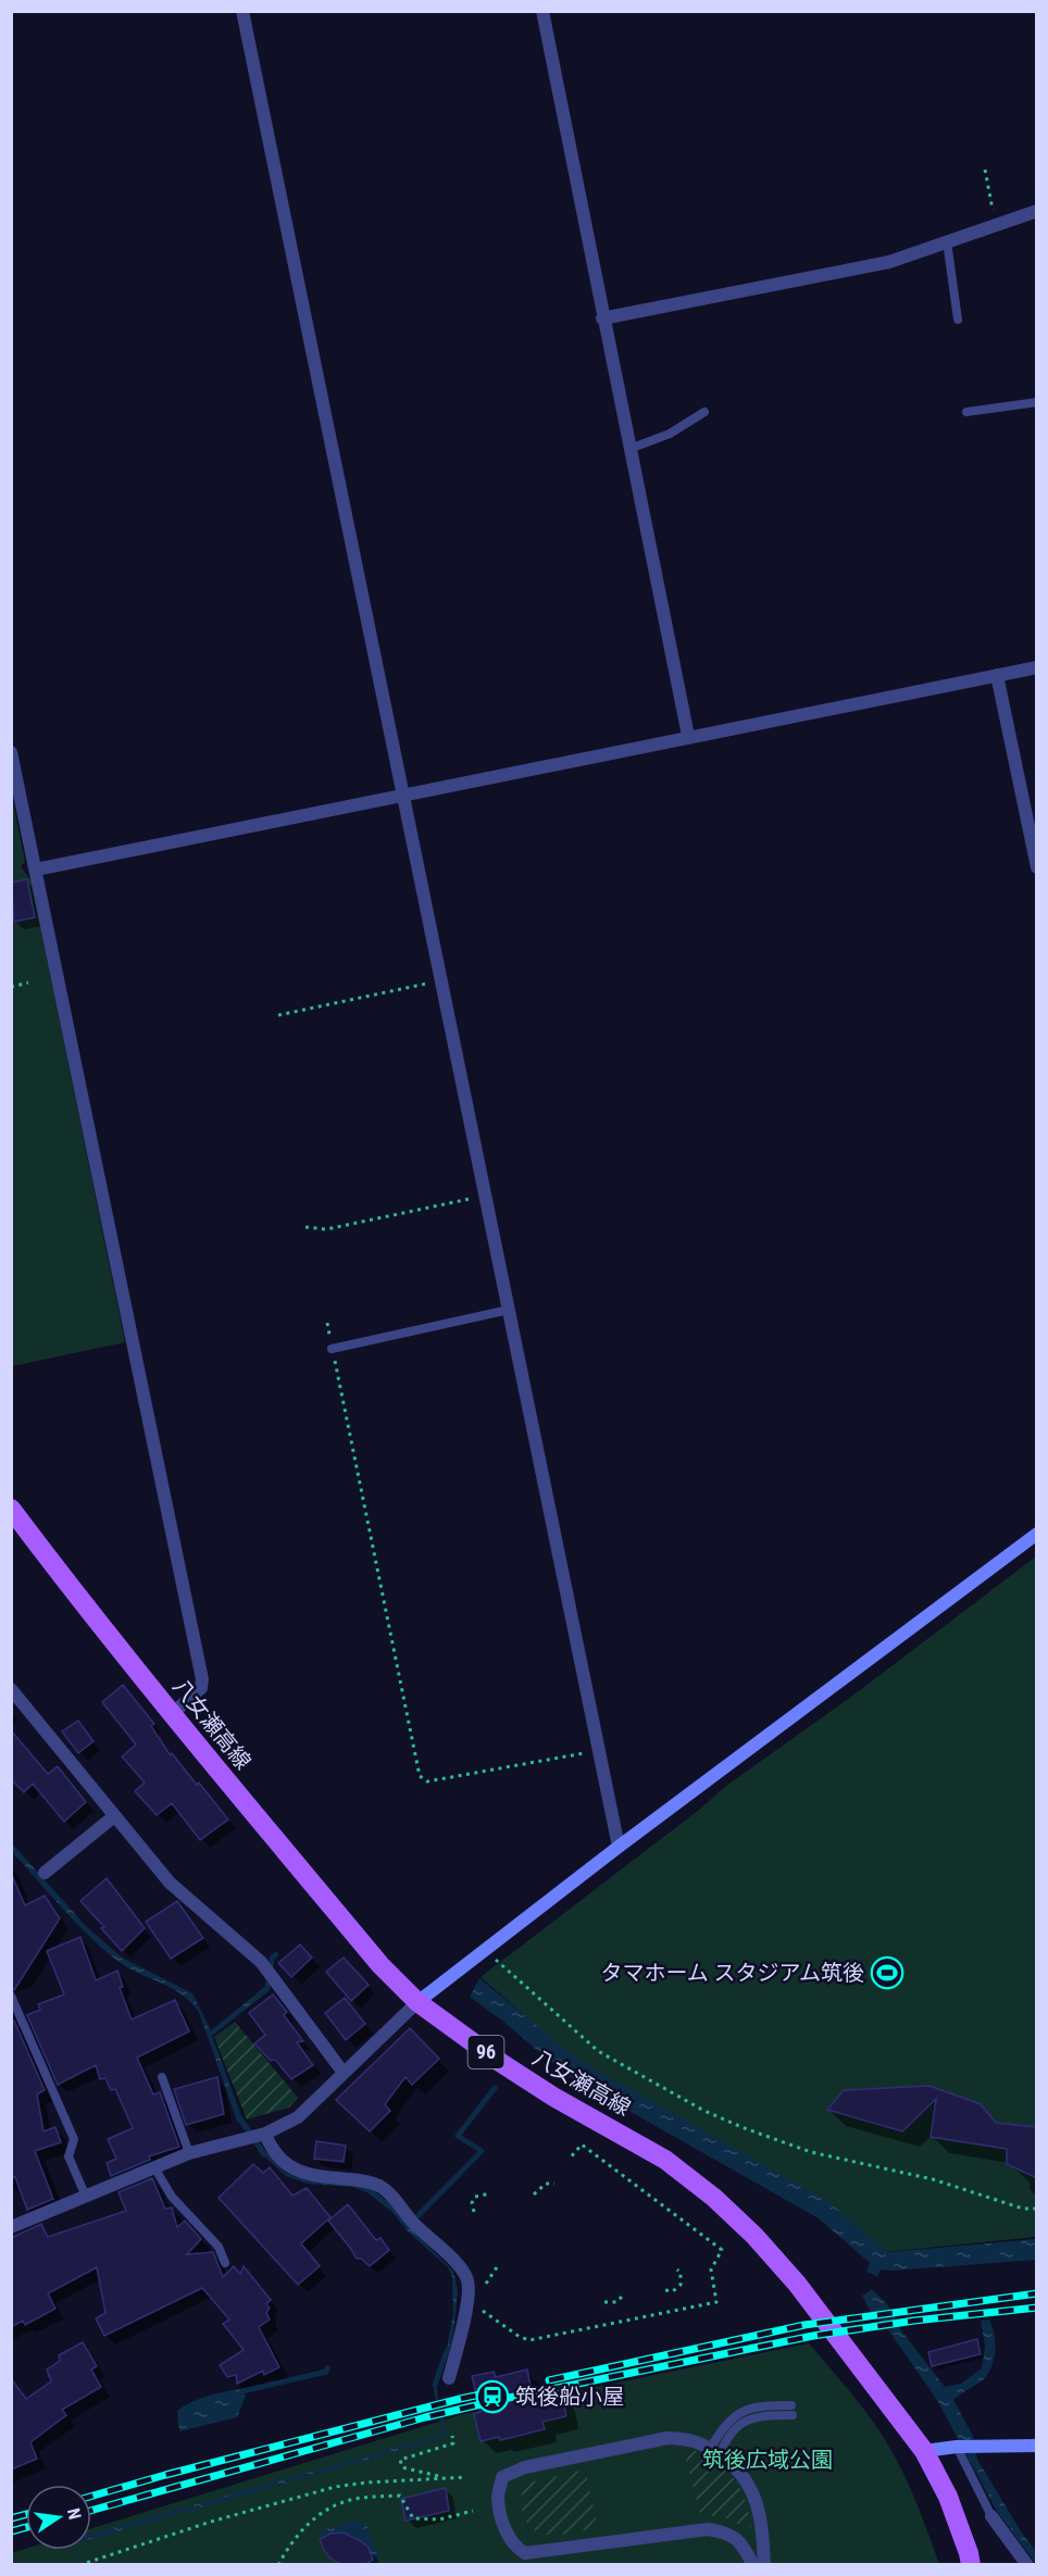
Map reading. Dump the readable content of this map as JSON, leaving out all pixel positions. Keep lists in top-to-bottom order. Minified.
{"streets":{"main road":["八女瀬高線","96"]},"parks":["筑後広域公園"],"places":{"sports":["タマホーム スタジアム筑後"],"station":["筑後船小屋"]},"north":"right"}
